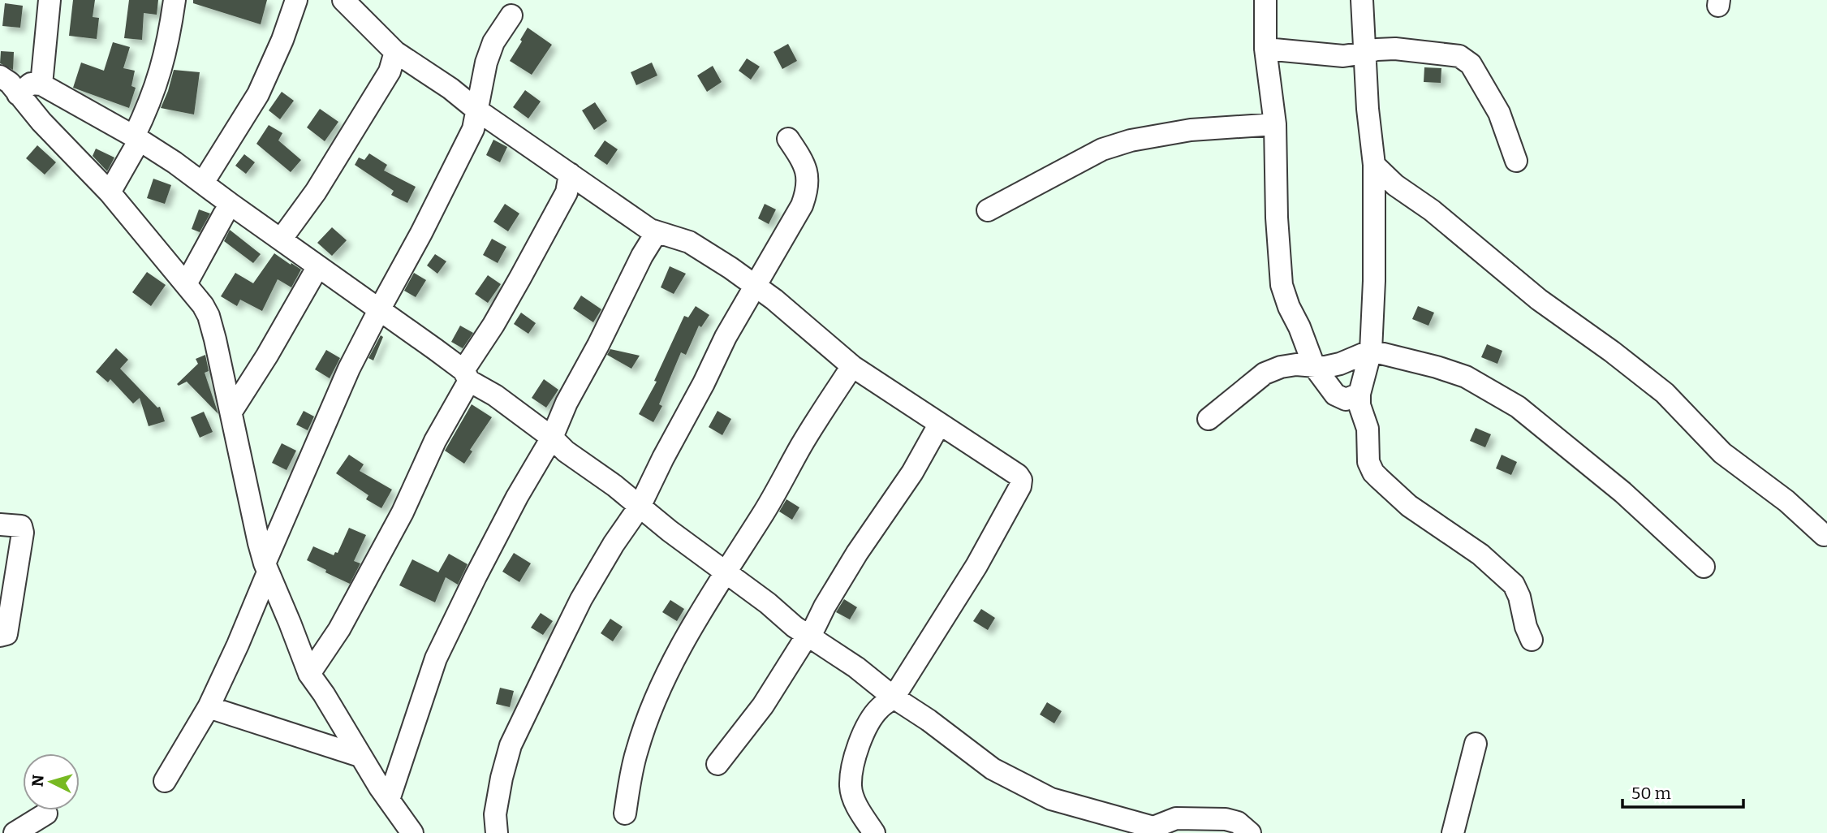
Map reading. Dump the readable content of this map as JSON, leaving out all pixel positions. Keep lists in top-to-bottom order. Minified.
{"scale_bar":"50 m","north":"left"}
